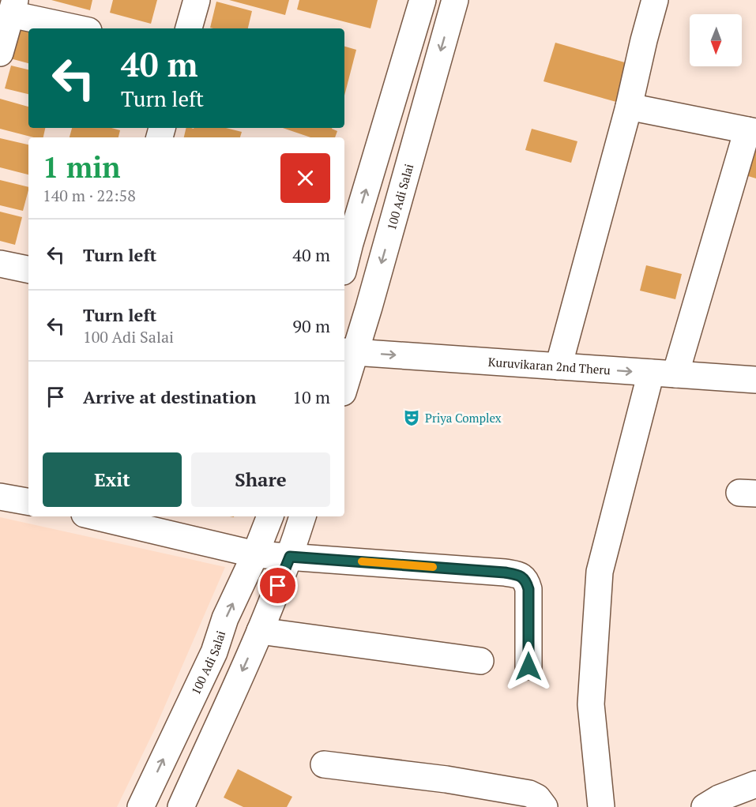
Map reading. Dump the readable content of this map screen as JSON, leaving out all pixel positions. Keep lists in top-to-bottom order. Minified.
{"streets":{"street":["100 Adi Salai","Kuruvikaran 2nd Theru"]},"crossings":[["100 Adi Salai","Kuruvikaran 2nd Theru"]],"one_way":["Kuruvikaran 2nd Theru"],"places":{"theatre":["Priya Complex"]},"north":"bottom","page":{"turn":["40 m","Turn left"],"heading":["1 min","140 m · 22:58"],"list":[{"name":"Turn left","value":"40 m"},{"name":"Turn left","note":"100 Adi Salai","value":"90 m"},{"name":"Arrive at destination","value":"10 m"}],"buttons":["Exit","Share"]}}
